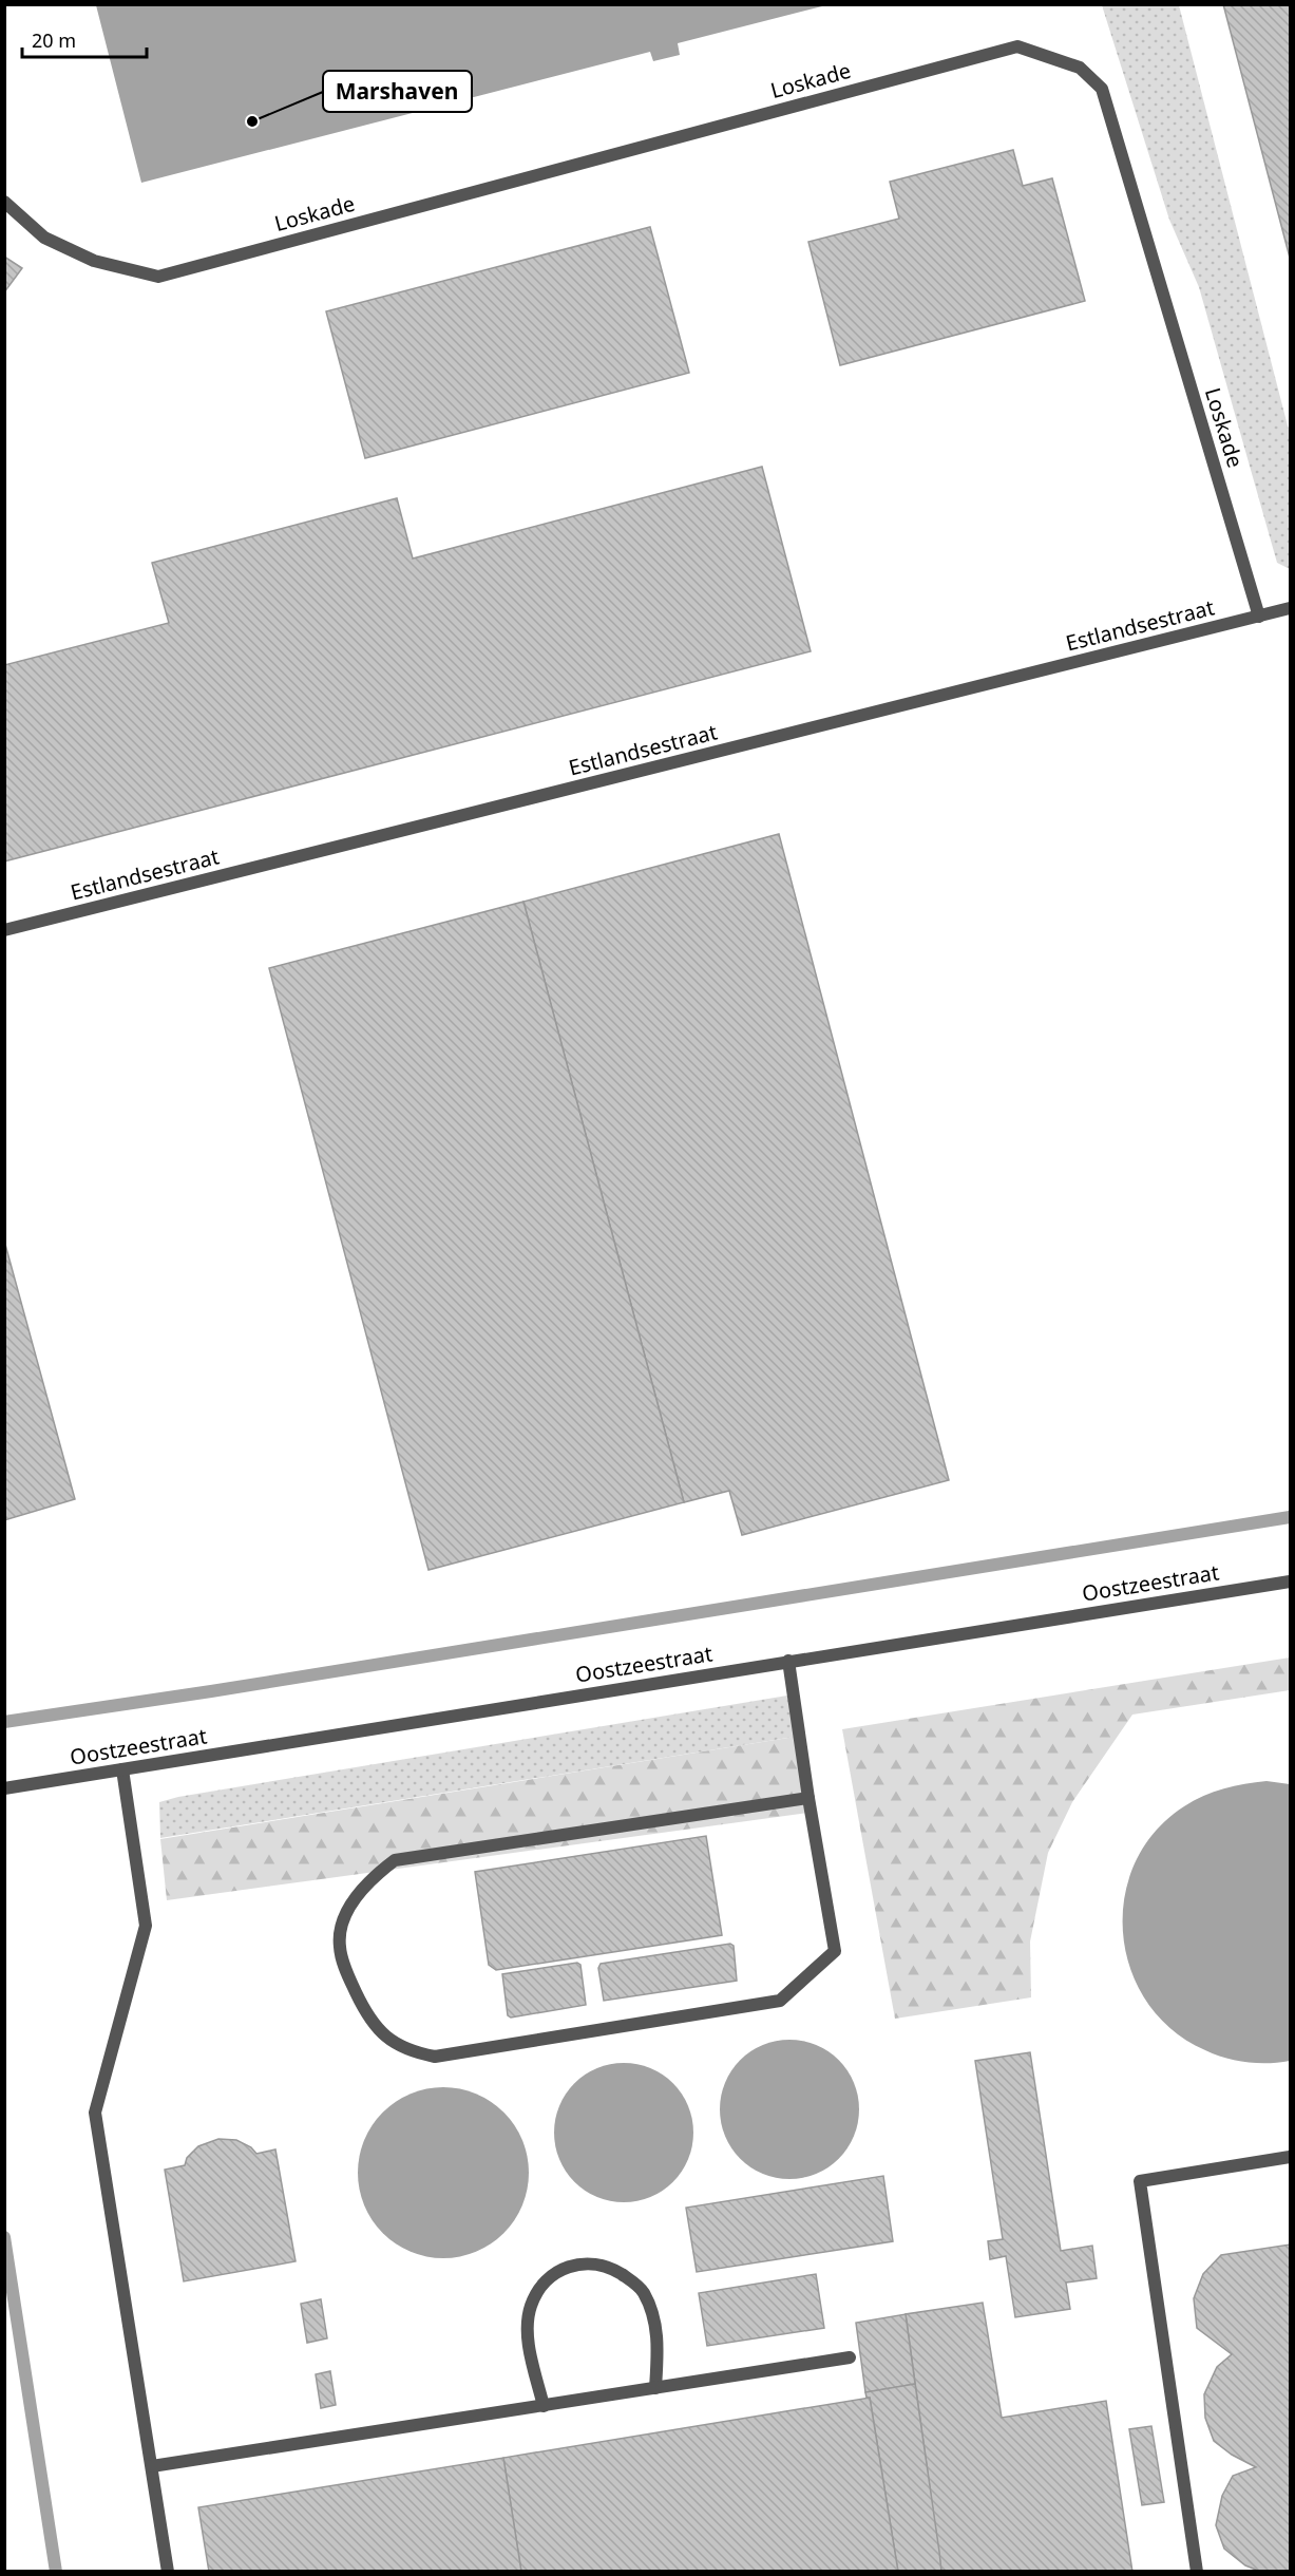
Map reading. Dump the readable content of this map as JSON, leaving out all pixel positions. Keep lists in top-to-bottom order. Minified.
{"streets":{"street":["Loskade","Estlandsestraat","Oostzeestraat"]},"crossings":[["Loskade","Estlandsestraat"]],"places":["Marshaven"],"scale_bar":"20 m"}
